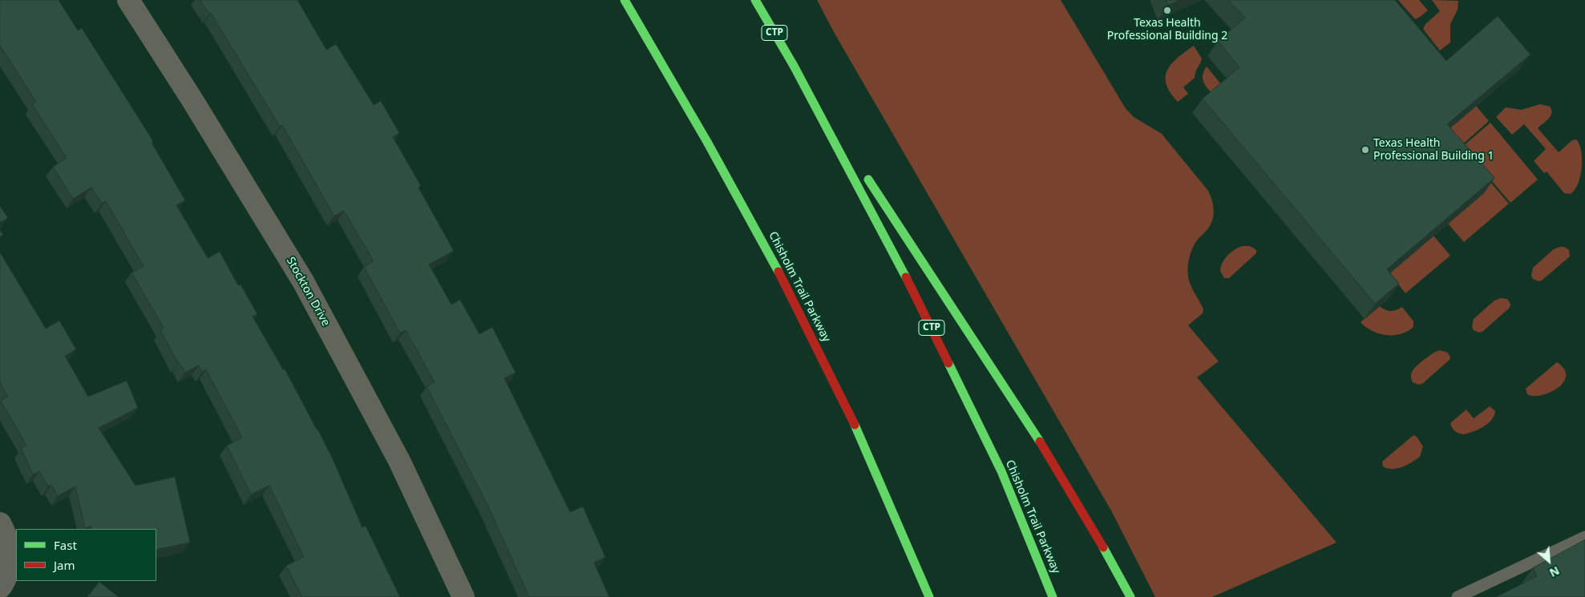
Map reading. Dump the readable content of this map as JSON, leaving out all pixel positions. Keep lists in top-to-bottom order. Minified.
{"streets":{"highway":["CTP","Chisholm Trail Parkway"],"street":["Stockton Drive"]},"places":["Texas Health Professional Building 2","Texas Health Professional Building 1"],"legend":["Fast","Jam"],"north":"bottom right"}
